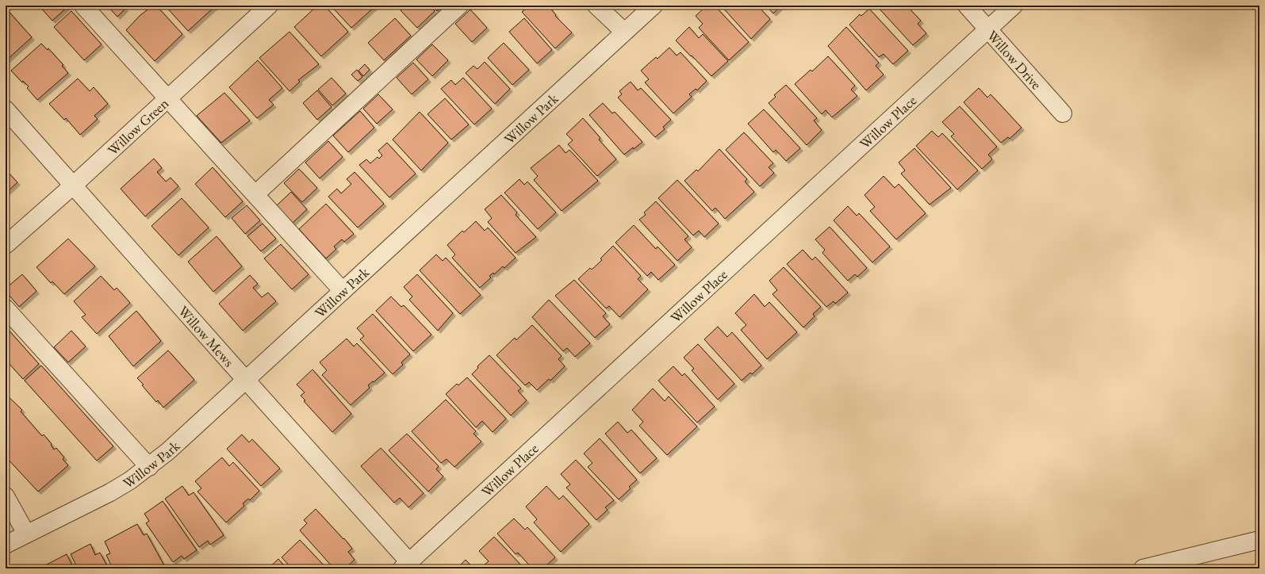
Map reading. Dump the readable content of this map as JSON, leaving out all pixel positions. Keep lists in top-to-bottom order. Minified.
{"streets":{"street":["Willow Drive","Willow Park","Willow Place","Willow Green","Willow Mews"]},"crossings":[["Willow Drive","Willow Place"],["Willow Park","Willow Mews"],["Willow Place","Willow Mews"],["Willow Green","Willow Mews"]]}
